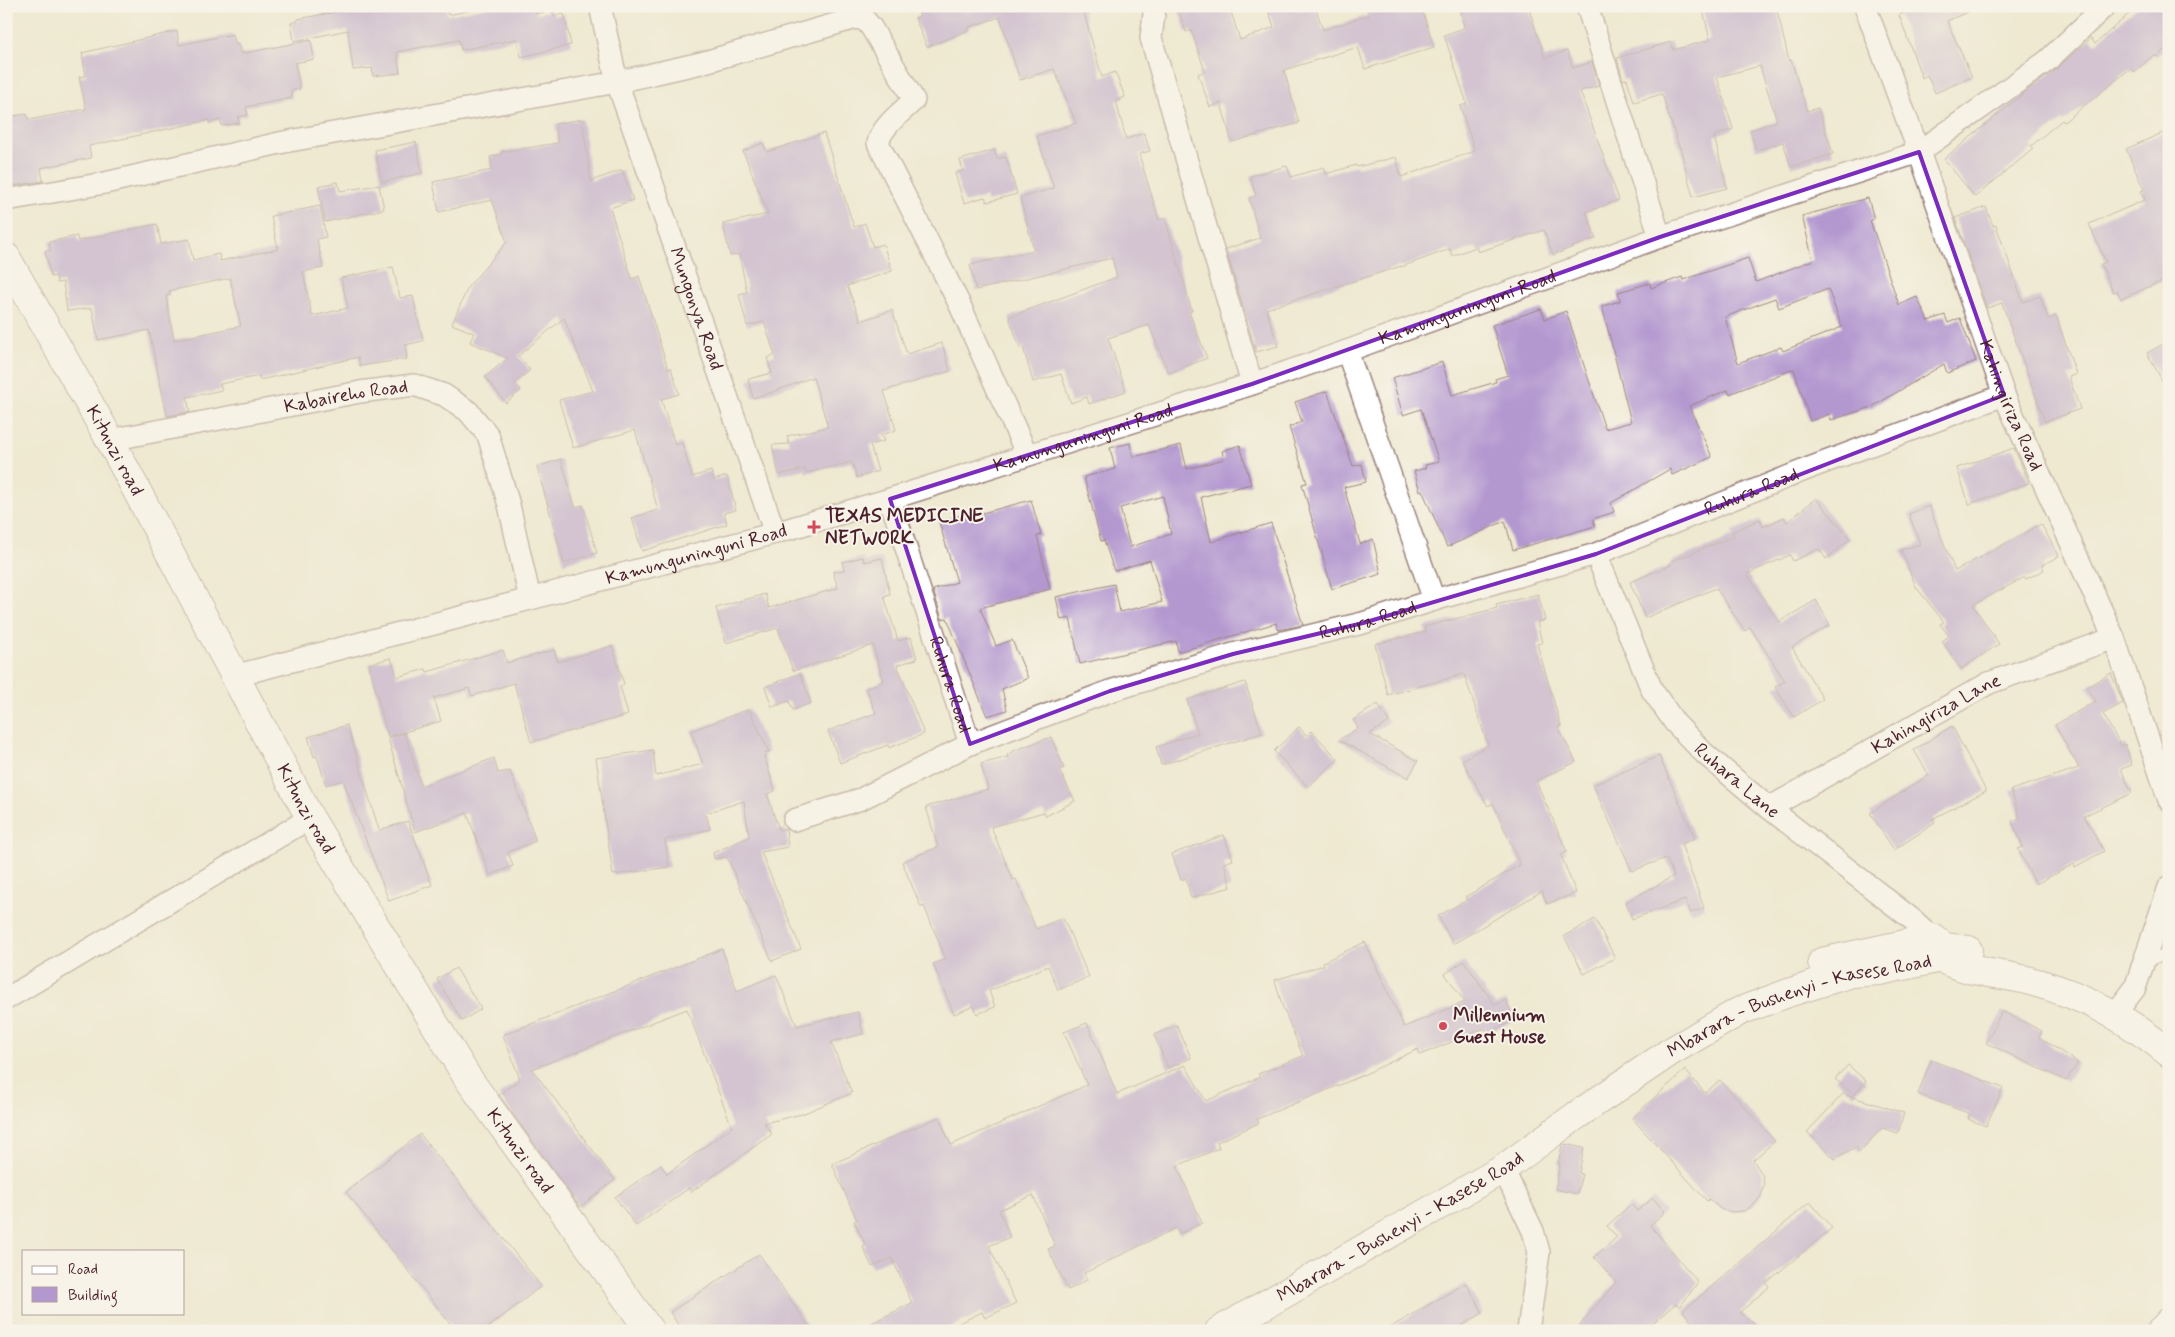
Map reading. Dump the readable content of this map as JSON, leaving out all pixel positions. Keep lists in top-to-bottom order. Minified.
{"streets":{"street":["Mungonya Road","Kamunguninguni Road","Kabaireho Road","Kahingiriza Road","Kitunzi road","Ruhura Road","Kahingiriza Lane","Ruhara Lane","Mbarara - Bushenyi - Kasese Road"]},"crossings":[["Mungonya Road","Kamunguninguni Road"],["Kamunguninguni Road","Kabaireho Road"],["Kamunguninguni Road","Kahingiriza Road"],["Kamunguninguni Road","Kitunzi road"],["Kamunguninguni Road","Ruhura Road"],["Kabaireho Road","Kitunzi road"],["Kahingiriza Road","Ruhura Road"],["Kahingiriza Road","Kahingiriza Lane"],["Ruhura Road","Ruhara Lane"],["Kahingiriza Lane","Ruhara Lane"],["Ruhara Lane","Mbarara - Bushenyi - Kasese Road"]],"places":{"health":["TEXAS MEDICINE NETWORK"],"other":["Millennium Guest House"]},"legend":["Road","Building"]}
